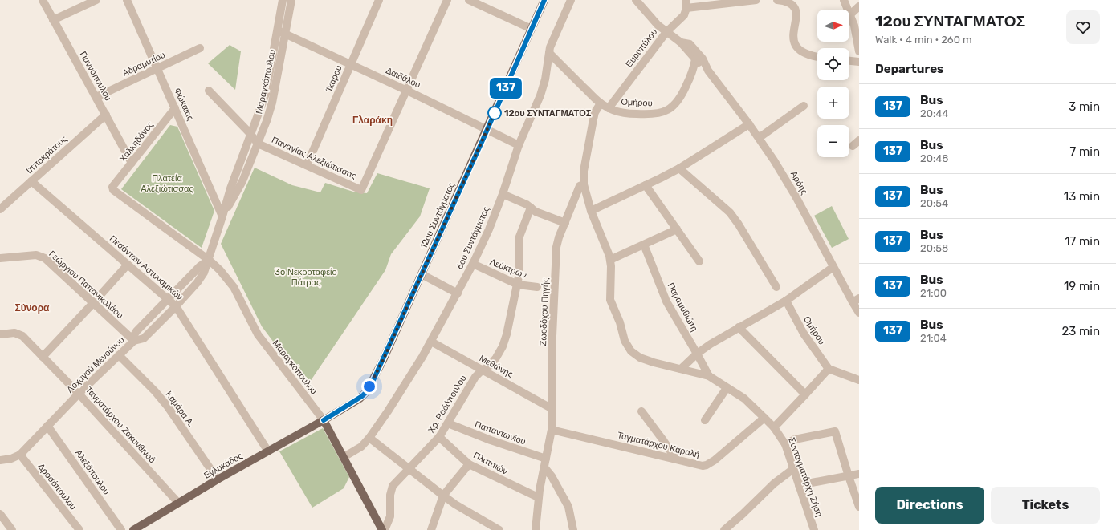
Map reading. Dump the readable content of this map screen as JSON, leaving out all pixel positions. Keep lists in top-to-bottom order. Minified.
{"streets":{"main road":["Μαραγκόπουλου","12ου Συντάγματος","Εγλυκάδος"],"street":["Ευρυπύλου","Αδραμυτίου","Γιαννόπουλου","Δαιδάλου","Ίκαρου","Ομήρου","Φώκαιας","Χαλκηδόνος","Ιπποκράτους","Παναγίας Αλεξιώτισσας","Αρόης","6ου Συντάγματος","Πεσόντων Αστυνομικών","Λεύκτρων","Γεώργιου Παπανικολάου","Παραμυθιώτη","Ζωοδόχου Πηγής","Λοχαγού Μενούνου","Μεθώνης","Χρ. Ροδόπουλου","Καμάρα Α.","Ταγματάρχου Ζακυνθινού","Παπαντωνίου","Ταγματάρχου Καραλή","Πλαταιών","Αλεξόπουλου","Συνταγματάρχη Ζήση","Δροσόπουλου"]},"crossings":[["Ευρυπύλου","Ομήρου"],["Ευρυπύλου","Αρόης"],["Αδραμυτίου","Γιαννόπουλου"],["Αδραμυτίου","Φώκαιας"],["Γιαννόπουλου","Χαλκηδόνος"],["Γιαννόπουλου","Ιπποκράτους"],["Δαιδάλου","Ίκαρου"],["Δαιδάλου","Μαραγκόπουλου"],["Δαιδάλου","Παναγίας Αλεξιώτισσας"],["Δαιδάλου","12ου Συντάγματος"],["Δαιδάλου","6ου Συντάγματος"],["Ίκαρου","Παναγίας Αλεξιώτισσας"],["Μαραγκόπουλου","Φώκαιας"],["Μαραγκόπουλου","Χαλκηδόνος"],["Μαραγκόπουλου","Παναγίας Αλεξιώτισσας"],["Μαραγκόπουλου","12ου Συντάγματος"],["Μαραγκόπουλου","6ου Συντάγματος"],["Μαραγκόπουλου","Λοχαγού Μενούνου"],["Μαραγκόπουλου","Εγλυκάδος"],["Ομήρου","Αρόης"],["Ομήρου","6ου Συντάγματος"],["Φώκαιας","Χαλκηδόνος"],["Χαλκηδόνος","Λοχαγού Μενούνου"],["Ιπποκράτους","Πεσόντων Αστυνομικών"],["12ου Συντάγματος","Εγλυκάδος"],["6ου Συντάγματος","Λεύκτρων"],["6ου Συντάγματος","Μεθώνης"],["Πεσόντων Αστυνομικών","Λοχαγού Μενούνου"],["Πεσόντων Αστυνομικών","Εγλυκάδος"],["Λεύκτρων","Χρ. Ροδόπουλου"],["Γεώργιου Παπανικολάου","Λοχαγού Μενούνου"],["Παραμυθιώτη","Συνταγματάρχη Ζήση"],["Ζωοδόχου Πηγής","Μεθώνης"],["Ζωοδόχου Πηγής","Παπαντωνίου"],["Ζωοδόχου Πηγής","Ταγματάρχου Καραλή"],["Ζωοδόχου Πηγής","Πλαταιών"],["Ζωοδόχου Πηγής","Συνταγματάρχη Ζήση"],["Λοχαγού Μενούνου","Καμάρα Α."],["Λοχαγού Μενούνου","Ταγματάρχου Ζακυνθινού"],["Λοχαγού Μενούνου","Αλεξόπουλου"],["Λοχαγού Μενούνου","Δροσόπουλου"],["Μεθώνης","Χρ. Ροδόπουλου"],["Χρ. Ροδόπουλου","Παπαντωνίου"],["Χρ. Ροδόπουλου","Πλαταιών"],["Καμάρα Α.","Εγλυκάδος"],["Ταγματάρχου Ζακυνθινού","Εγλυκάδος"],["Ταγματάρχου Καραλή","Συνταγματάρχη Ζήση"]],"districts":["Γλαράκη","Σύνορα"],"parks":["Πλατεία Αλεξιώτισσας","3o Νεκροταφείο Πάτρας"],"places":["12ου ΣΥΝΤΑΓΜΑΤΟΣ"],"lines":["bus line 137"],"north":"right","page":{"on_map":"137","heading":[["12ου ΣΥΝΤΑΓΜΑΤΟΣ","Walk · 4 min · 260 m"],"Departures"],"map_buttons":["+","−"],"list":[{"mark":"137","name":"Bus","note":"20:44","value":"3 min"},{"mark":"137","name":"Bus","note":"20:48","value":"7 min"},{"mark":"137","name":"Bus","note":"20:54","value":"13 min"},{"mark":"137","name":"Bus","note":"20:58","value":"17 min"},{"mark":"137","name":"Bus","note":"21:00","value":"19 min"},{"mark":"137","name":"Bus","note":"21:04","value":"23 min"}],"buttons":["Directions","Tickets"]}}
